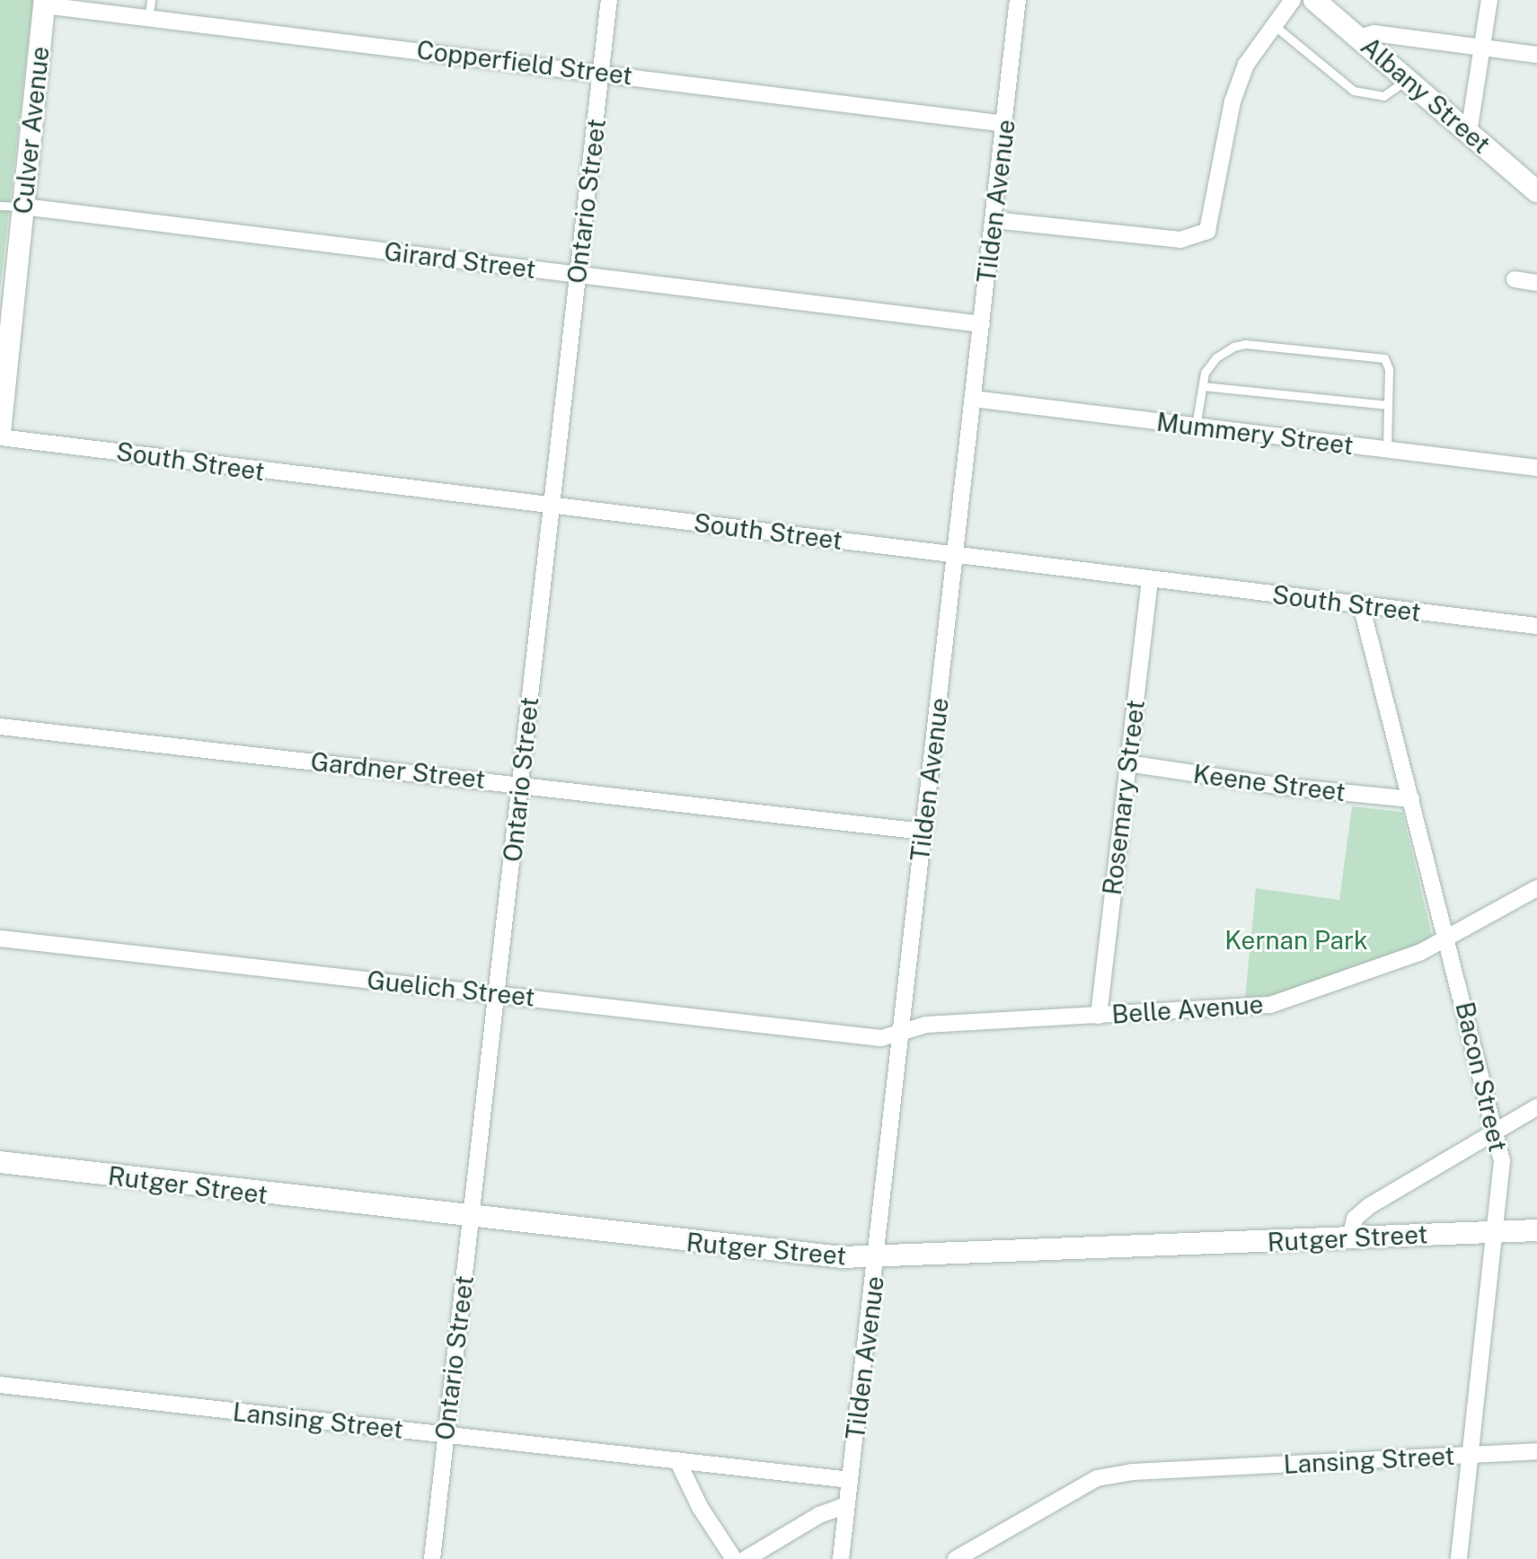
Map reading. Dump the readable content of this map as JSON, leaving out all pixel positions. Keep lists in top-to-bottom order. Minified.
{"streets":{"street":["Copperfield Street","Albany Street","Culver Avenue","Ontario Street","Tilden Avenue","Girard Street","Mummery Street","South Street","Gardner Street","Keene Street","Rosemary Street","Guelich Street","Belle Avenue","Bacon Street","Rutger Street","Lansing Street"]},"crossings":[["Copperfield Street","Culver Avenue"],["Copperfield Street","Ontario Street"],["Copperfield Street","Tilden Avenue"],["Culver Avenue","Girard Street"],["Culver Avenue","South Street"],["Ontario Street","Girard Street"],["Ontario Street","South Street"],["Ontario Street","Gardner Street"],["Ontario Street","Guelich Street"],["Ontario Street","Rutger Street"],["Ontario Street","Lansing Street"],["Tilden Avenue","Girard Street"],["Tilden Avenue","Mummery Street"],["Tilden Avenue","South Street"],["Tilden Avenue","Gardner Street"],["Tilden Avenue","Guelich Street"],["Tilden Avenue","Belle Avenue"],["Tilden Avenue","Rutger Street"],["Tilden Avenue","Lansing Street"],["South Street","Rosemary Street"],["South Street","Bacon Street"],["Keene Street","Rosemary Street"],["Keene Street","Bacon Street"],["Rosemary Street","Belle Avenue"],["Guelich Street","Belle Avenue"],["Belle Avenue","Bacon Street"],["Bacon Street","Rutger Street"],["Bacon Street","Lansing Street"]],"parks":["Kernan Park"]}
